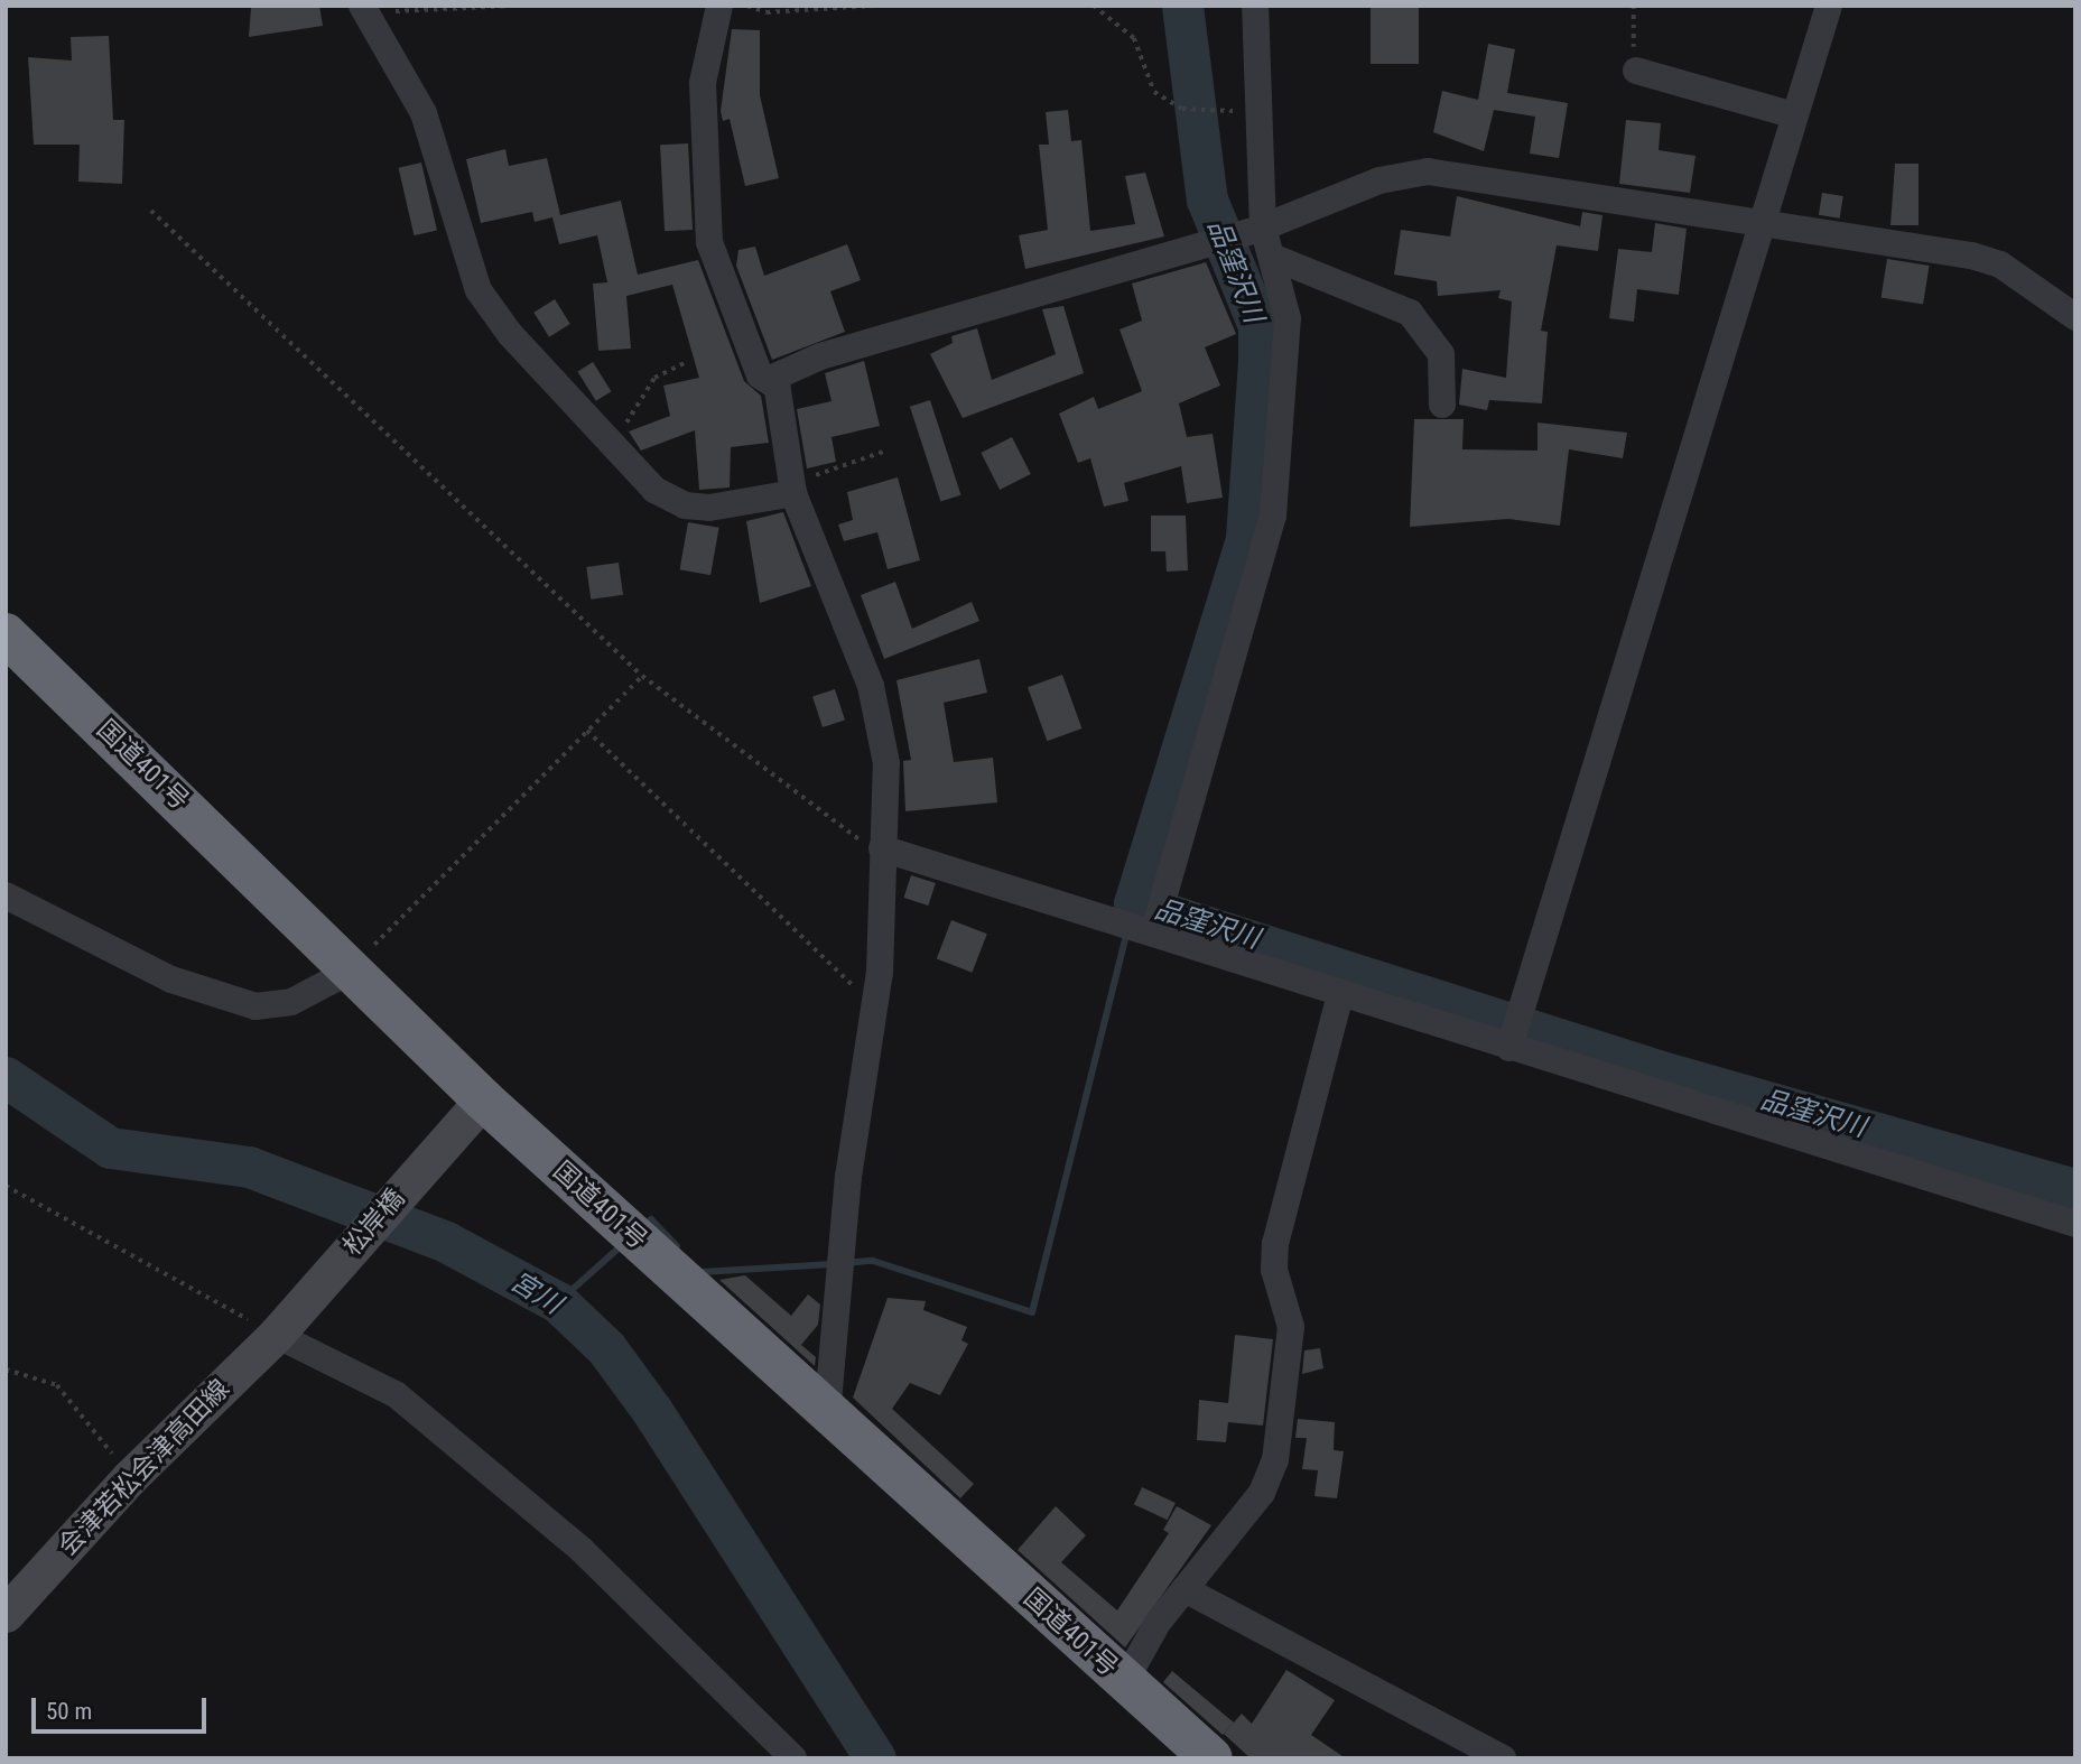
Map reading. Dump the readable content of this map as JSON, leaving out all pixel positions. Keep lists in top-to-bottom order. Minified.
{"streets":{"highway":["国道401号"],"main road":["松岸橋","会津若松会津高田線"]},"crossings":[["国道401号","松岸橋"],["松岸橋","会津若松会津高田線"]],"water":["品窪沢川","宮川"],"scale_bar":"50 m"}
